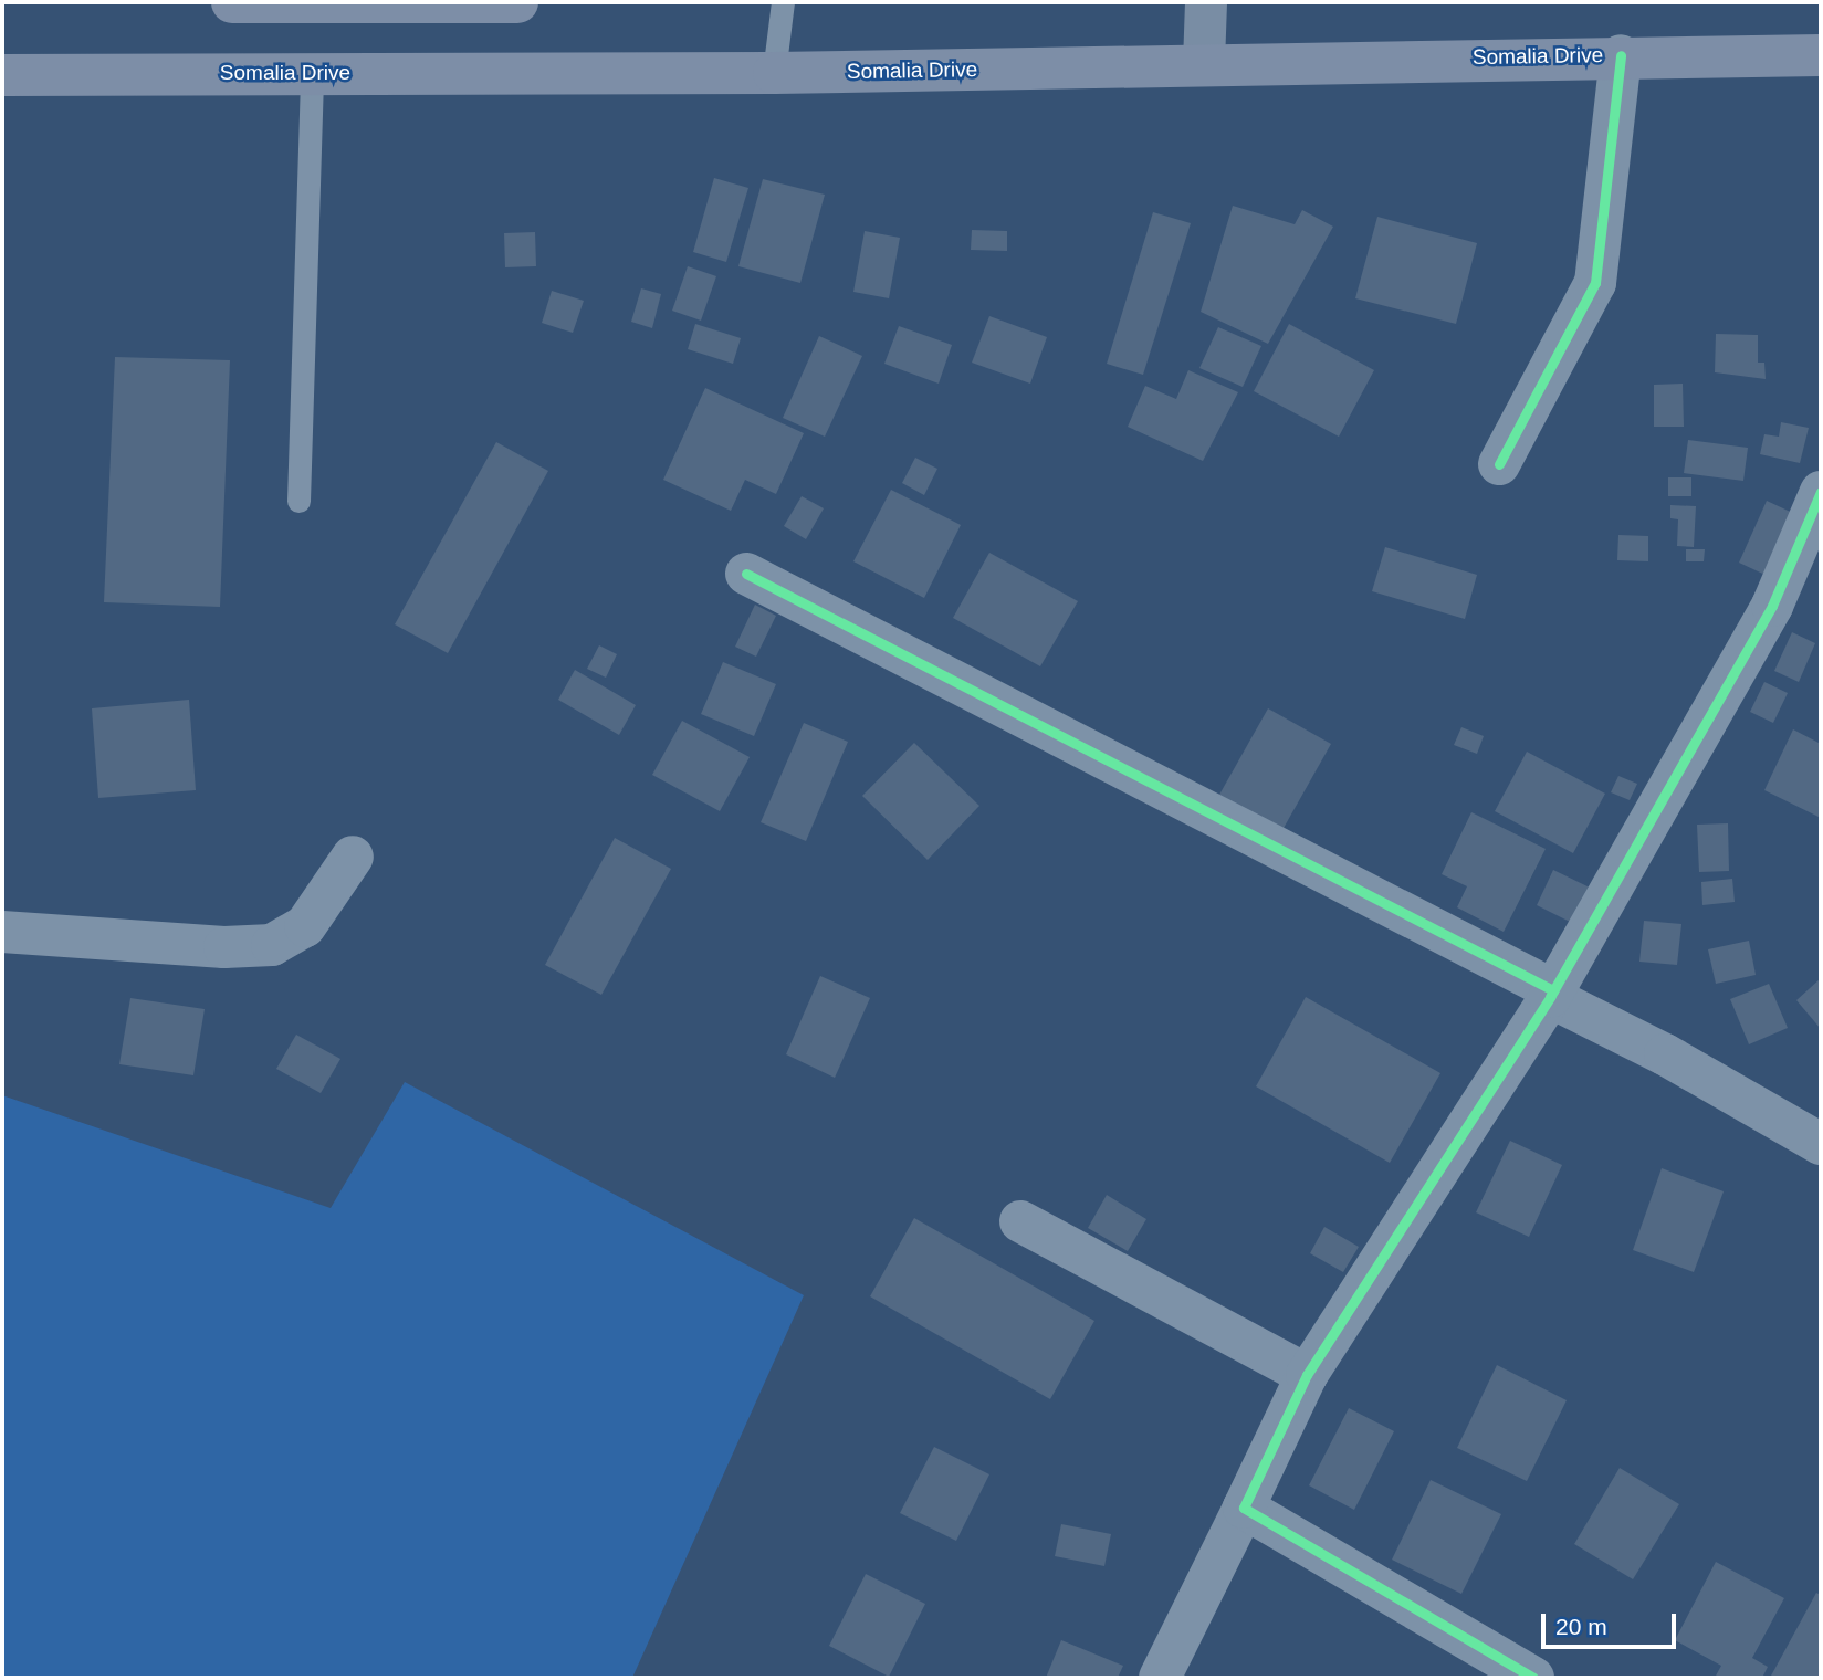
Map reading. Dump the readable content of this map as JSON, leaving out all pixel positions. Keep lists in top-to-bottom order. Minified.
{"streets":{"main road":["Somalia Drive"]},"scale_bar":"20 m"}
